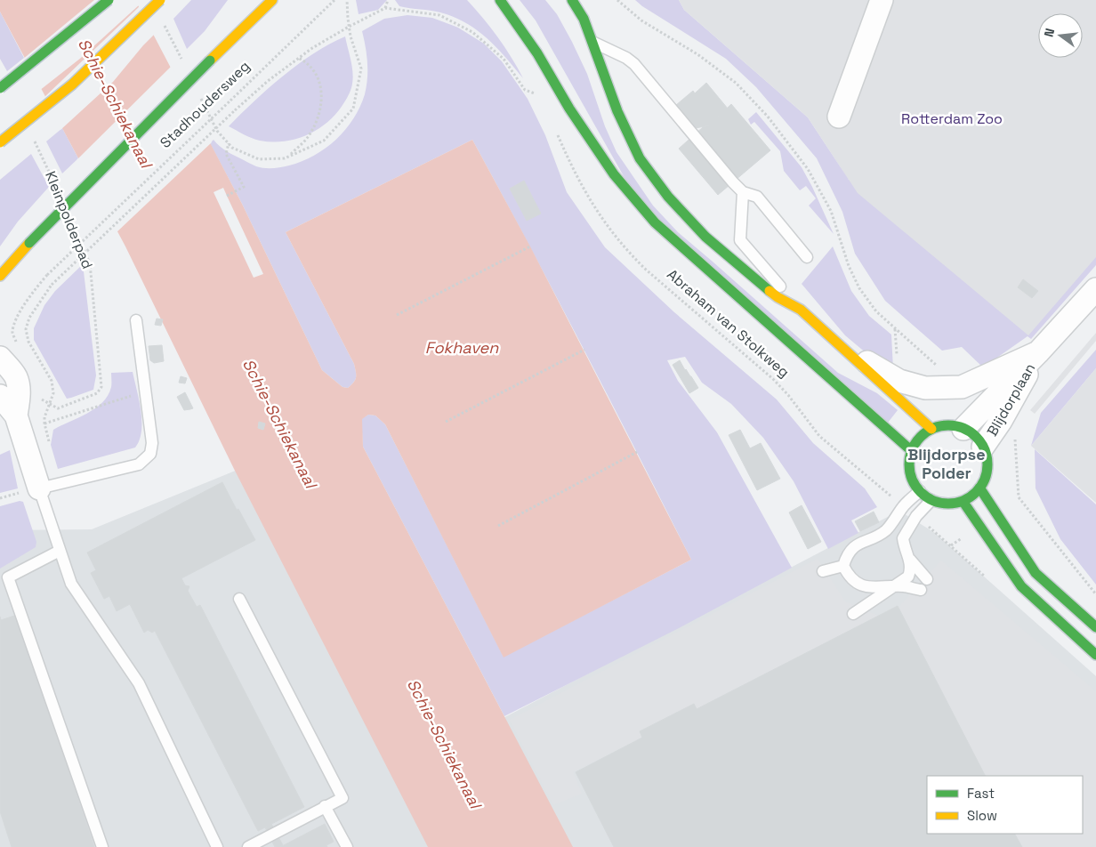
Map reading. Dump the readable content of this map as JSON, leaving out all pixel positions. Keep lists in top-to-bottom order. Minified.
{"streets":{"main road":["Stadhoudersweg","Abraham van Stolkweg"],"street":["Blijdorplaan"],"path":["Kleinpolderpad"]},"crossings":[["Abraham van Stolkweg","Blijdorplaan"]],"districts":["Blijdorpse Polder"],"water":["Schie-Schiekanaal","Fokhaven"],"parks":["Rotterdam Zoo"],"legend":["Fast","Slow"],"north":"left"}
